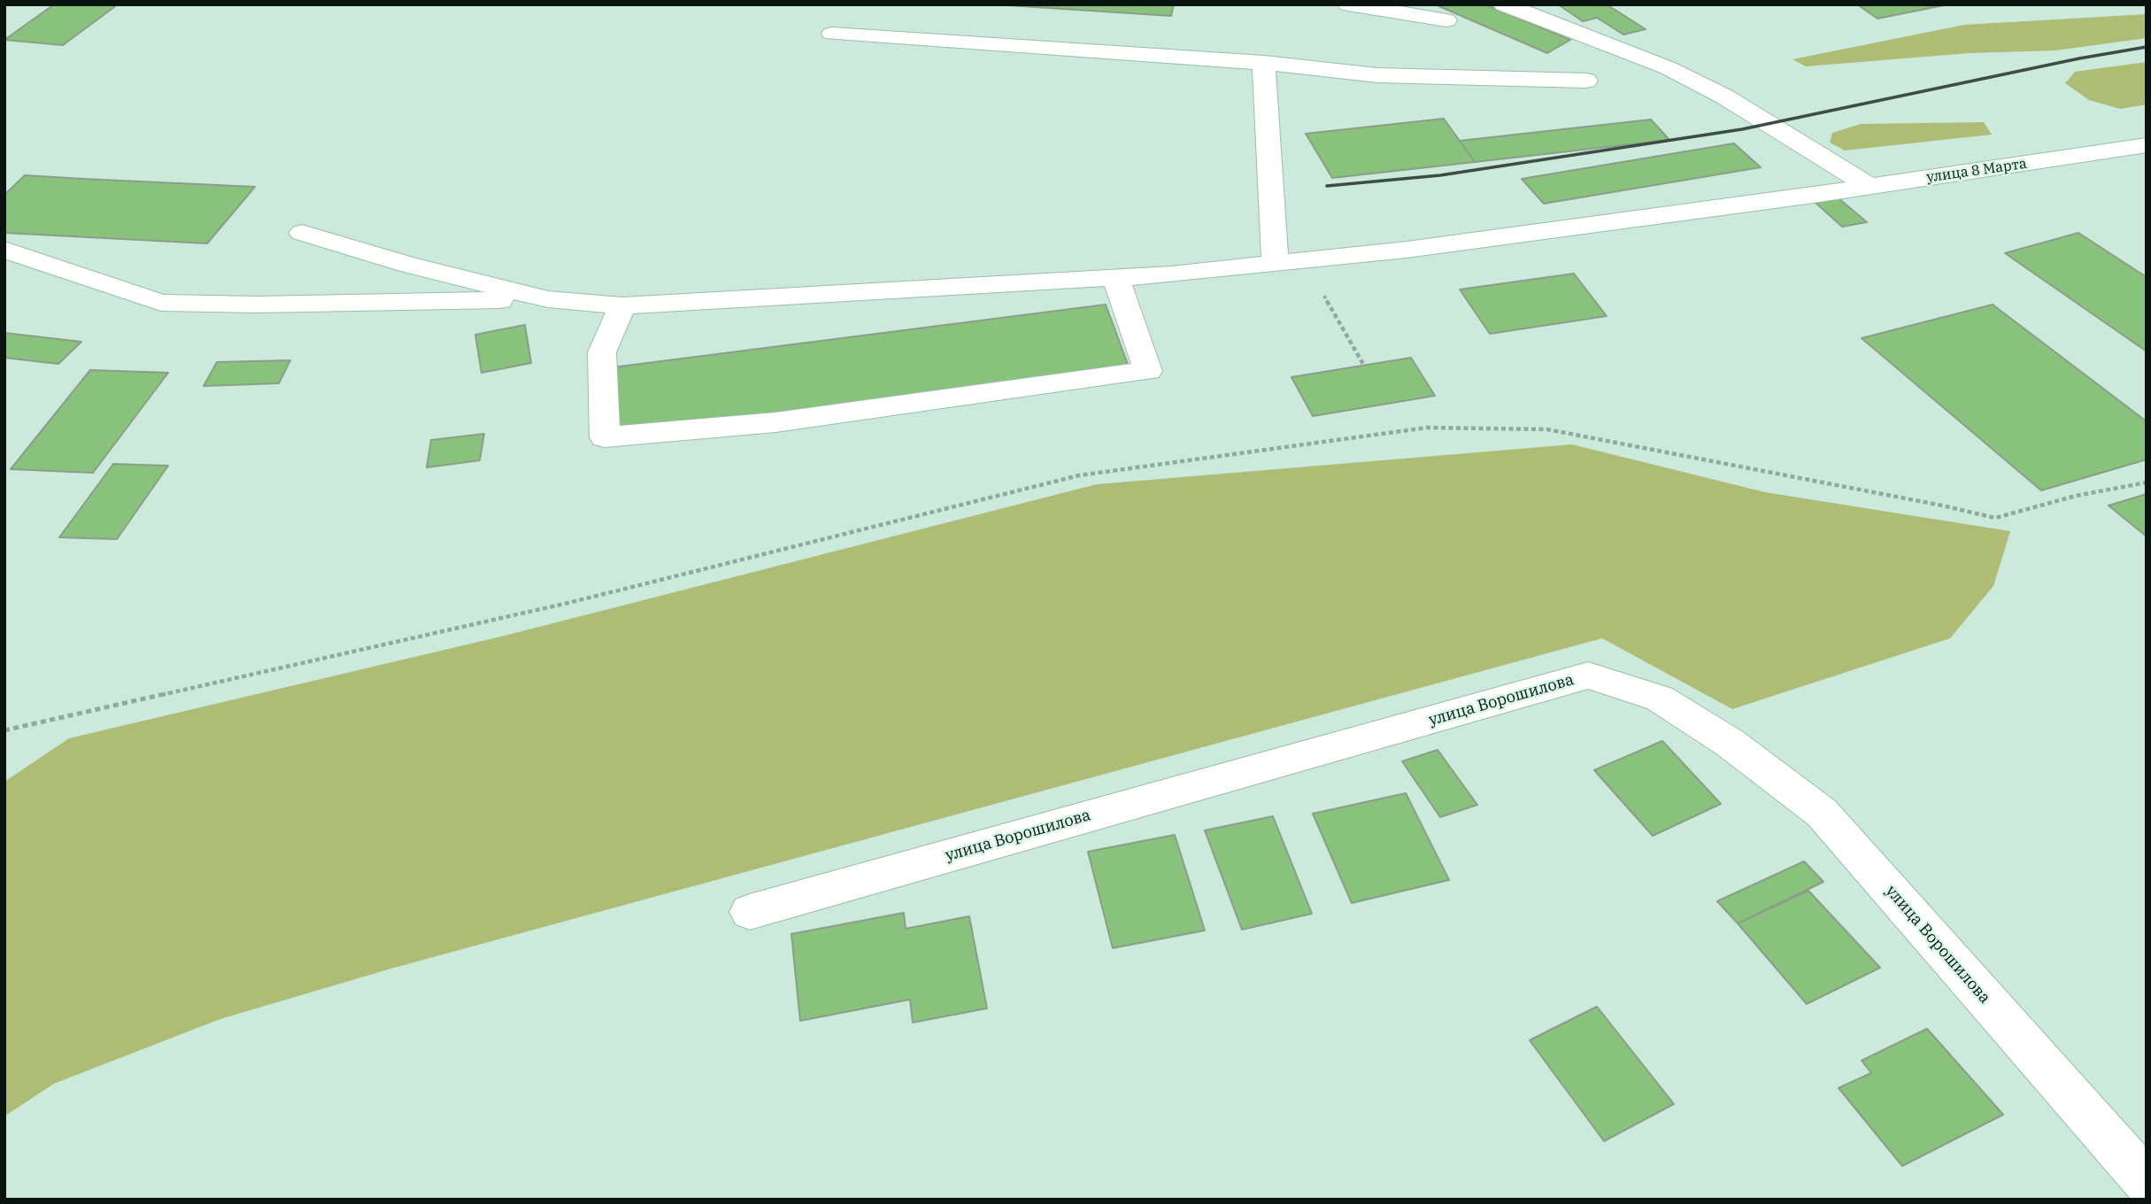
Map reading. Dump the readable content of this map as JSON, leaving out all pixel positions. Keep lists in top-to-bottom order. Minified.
{"streets":{"street":["улица 8 Марта","улица Ворошилова"]}}
